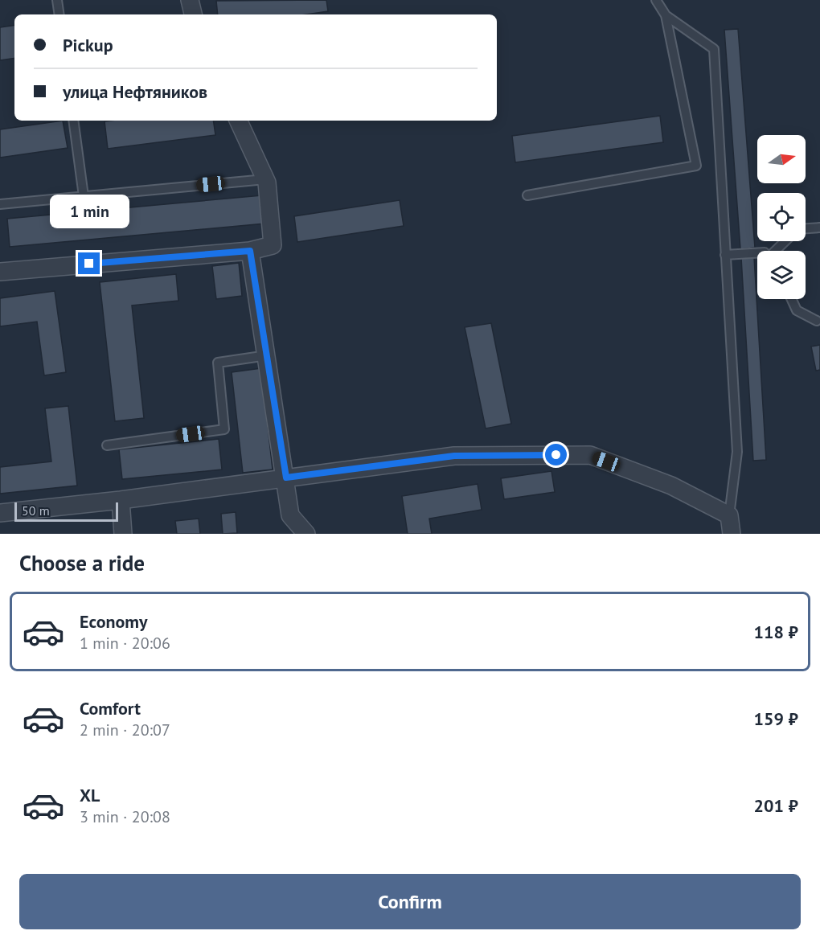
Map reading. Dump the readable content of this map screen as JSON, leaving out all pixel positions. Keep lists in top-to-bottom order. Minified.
{"scale_bar":"50 m","north":"right","page":{"banner":["Pickup","улица Нефтяников"],"bubble":"1 min","scale":"50 m","heading":"Choose a ride","list":[{"name":"Economy","note":"1 min · 20:06","value":"118 ₽"},{"name":"Comfort","note":"2 min · 20:07","value":"159 ₽"},{"name":"XL","note":"3 min · 20:08","value":"201 ₽"}],"buttons":"Confirm"}}
